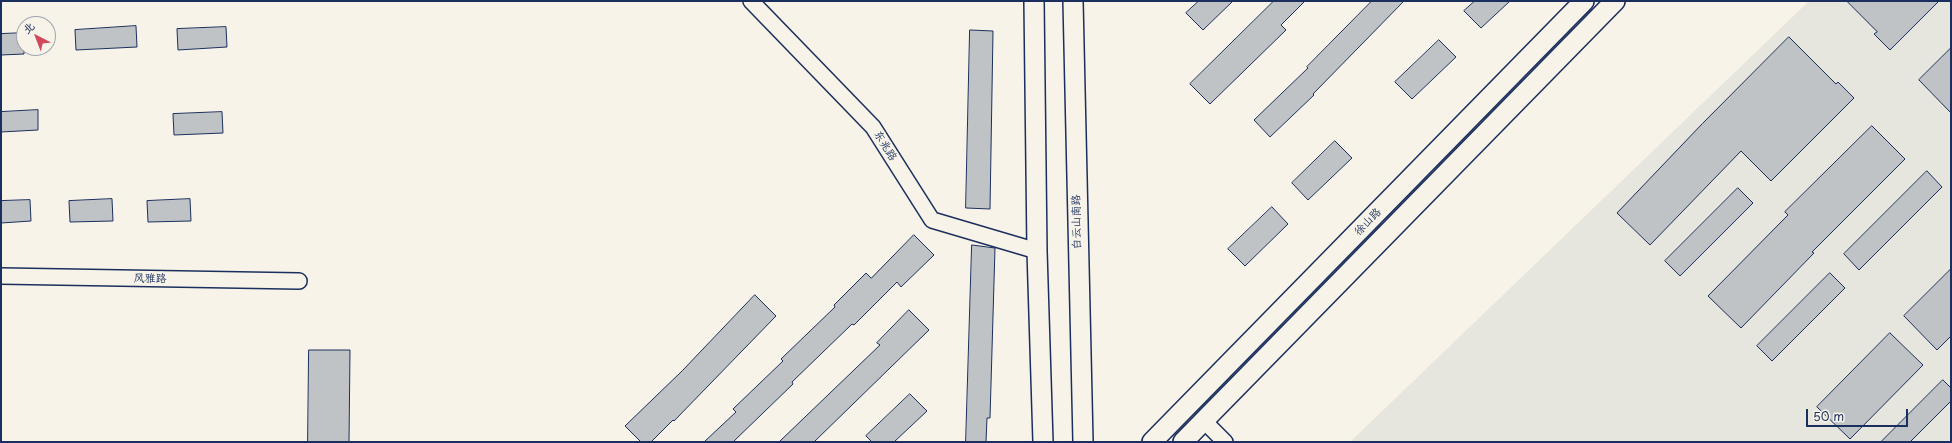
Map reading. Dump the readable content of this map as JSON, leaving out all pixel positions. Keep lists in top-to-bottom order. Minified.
{"streets":{"main road":["白云山南路","徐山路"],"street":["东兆路","风雅路"]},"scale_bar":"50 m","north":"top left"}
